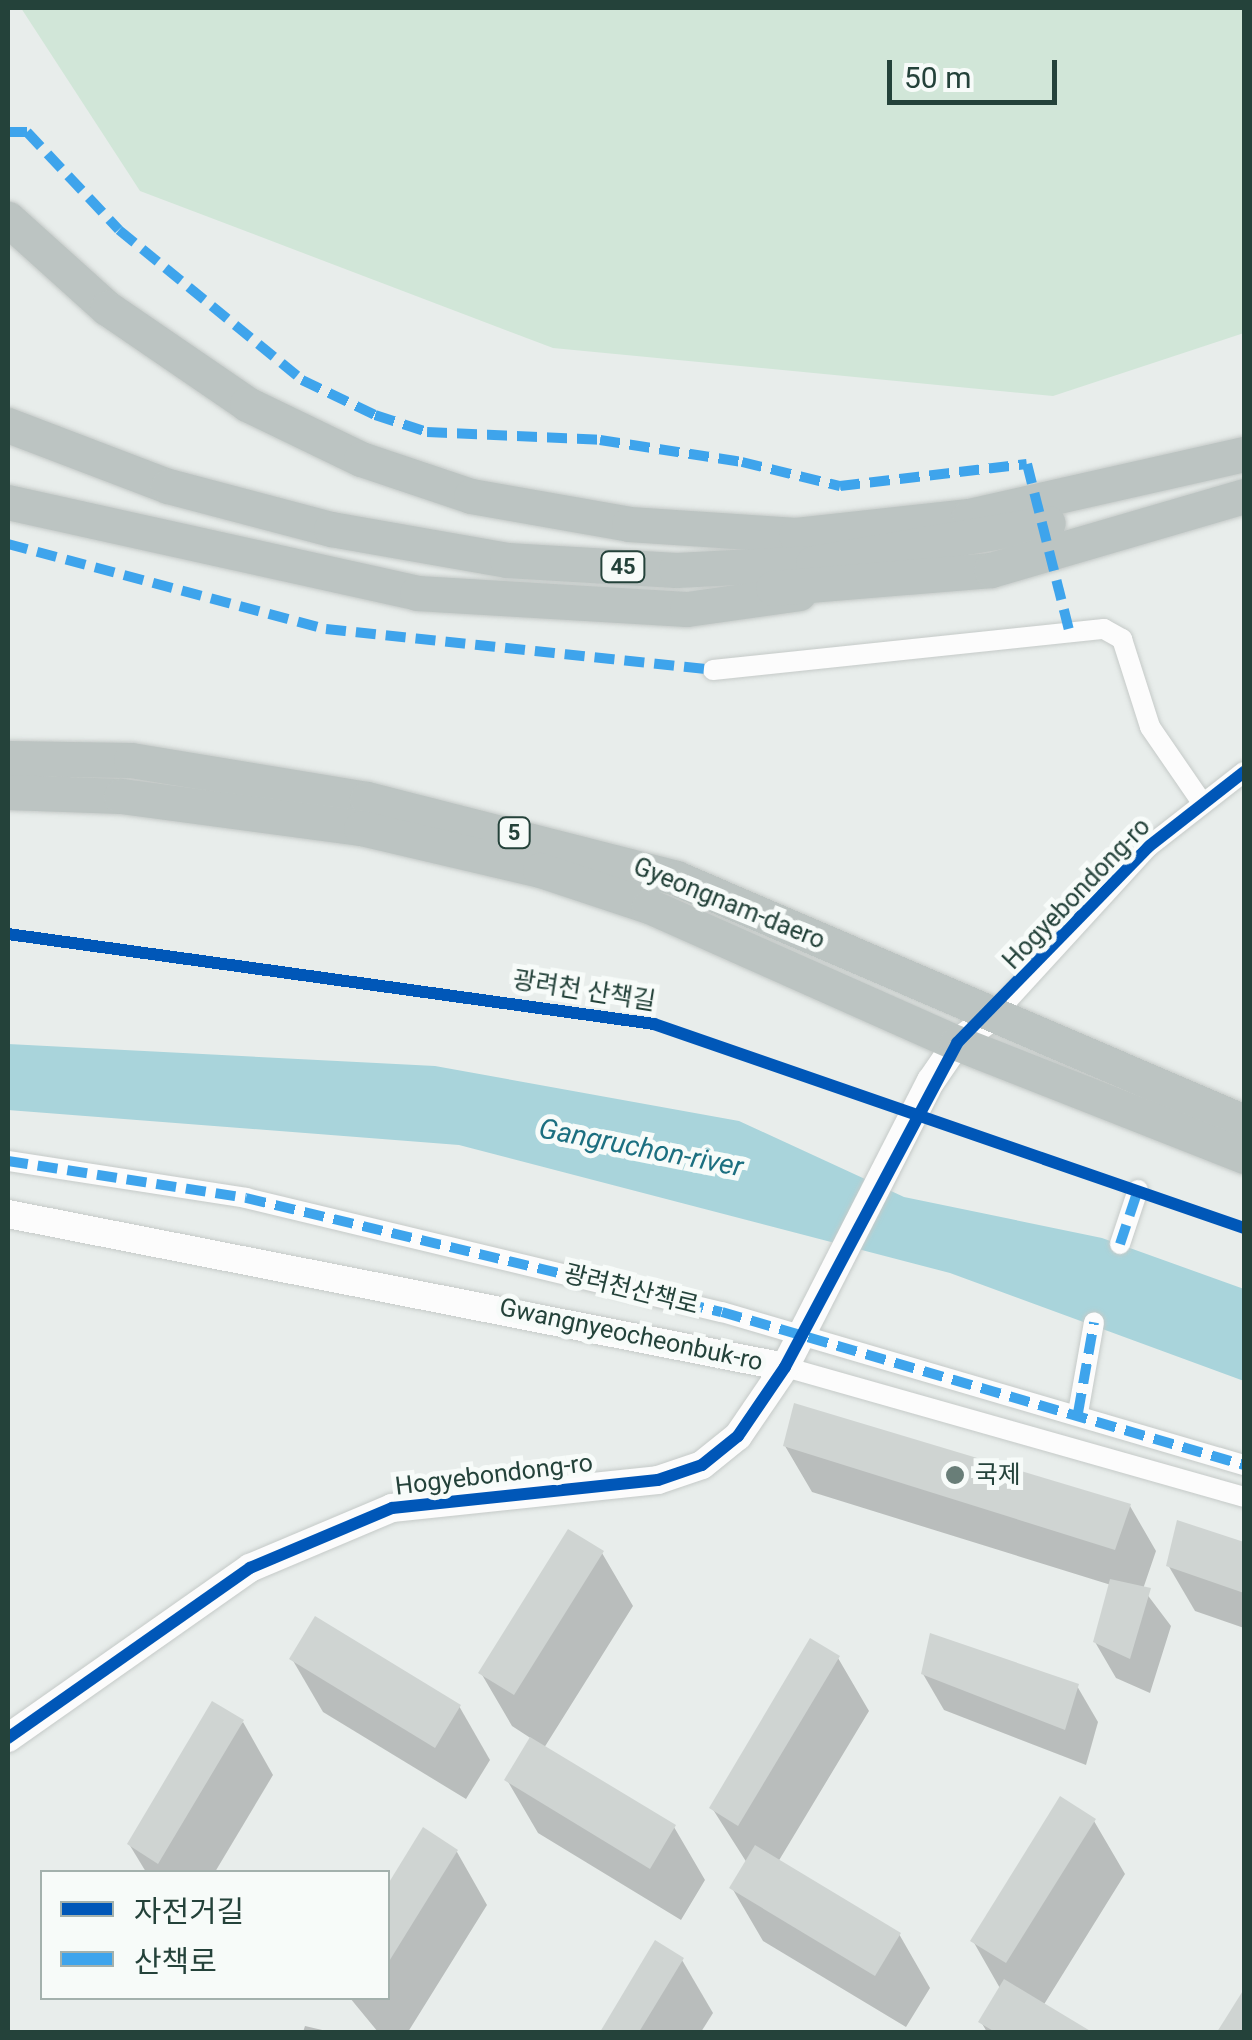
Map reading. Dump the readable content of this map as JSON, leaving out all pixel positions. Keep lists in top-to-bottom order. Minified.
{"streets":{"highway":["45","5","Gyeongnam-daero"],"street":["Hogyebondong-ro","광려천산책로","Gwangnyeocheonbuk-ro"],"cycle path":["광려천 산책길"]},"crossings":[["Hogyebondong-ro","Gyeongnam-daero"],["Hogyebondong-ro","광려천산책로"],["Hogyebondong-ro","Gwangnyeocheonbuk-ro"]],"water":["Gangruchon-river"],"places":["국제"],"legend":["자전거길","산책로"],"scale_bar":"50 m"}
